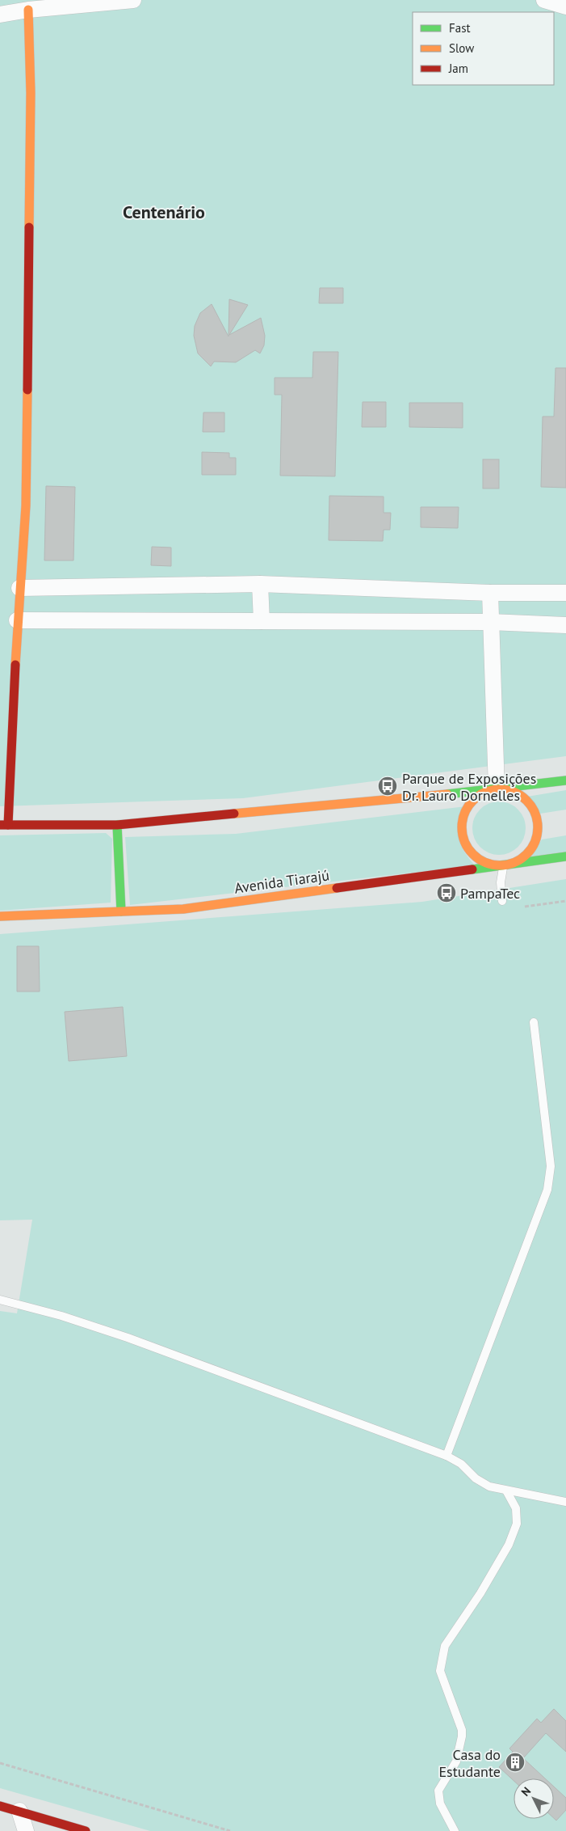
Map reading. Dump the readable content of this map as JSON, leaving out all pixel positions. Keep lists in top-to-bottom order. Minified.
{"streets":{"main road":["Avenida Tiarajú"]},"districts":["Centenário"],"places":{"bus stop":["Parque de Exposições Dr. Lauro Dornelles","PampaTec"],"building":["Casa do Estudante"]},"legend":["Fast","Slow","Jam"],"north":"top left"}
